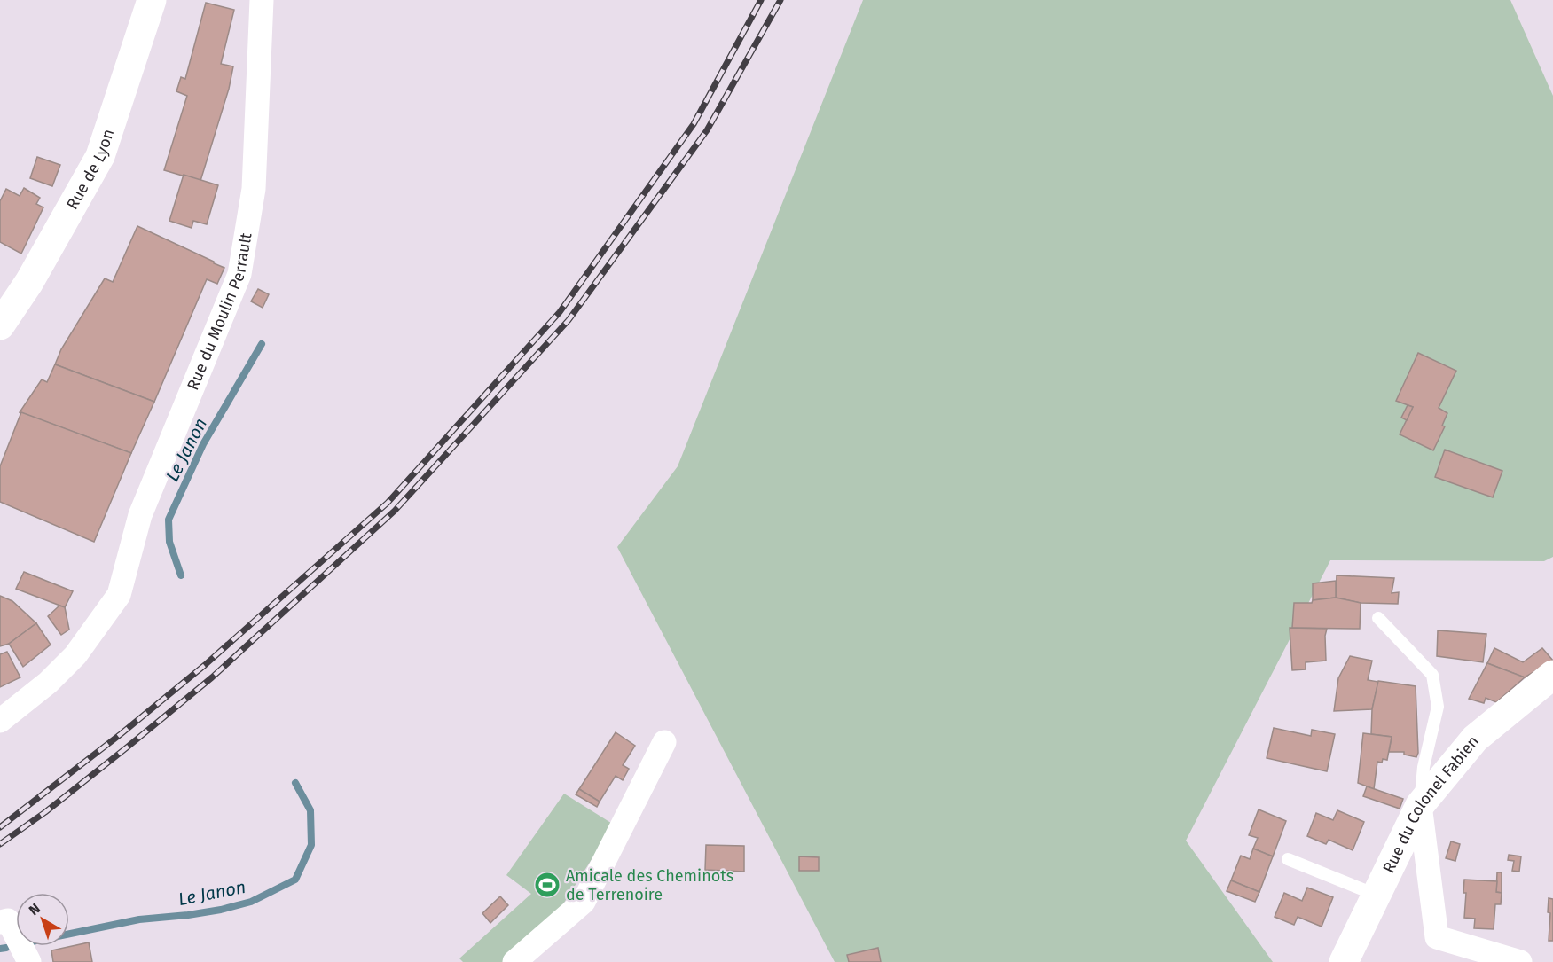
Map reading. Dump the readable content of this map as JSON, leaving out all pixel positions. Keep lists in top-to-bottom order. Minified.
{"streets":{"main road":["Rue de Lyon","Rue du Colonel Fabien"],"street":["Rue du Moulin Perrault"]},"water":["Le Janon"],"places":{"sports":["Amicale des Cheminots de Terrenoire"]},"north":"top left"}
